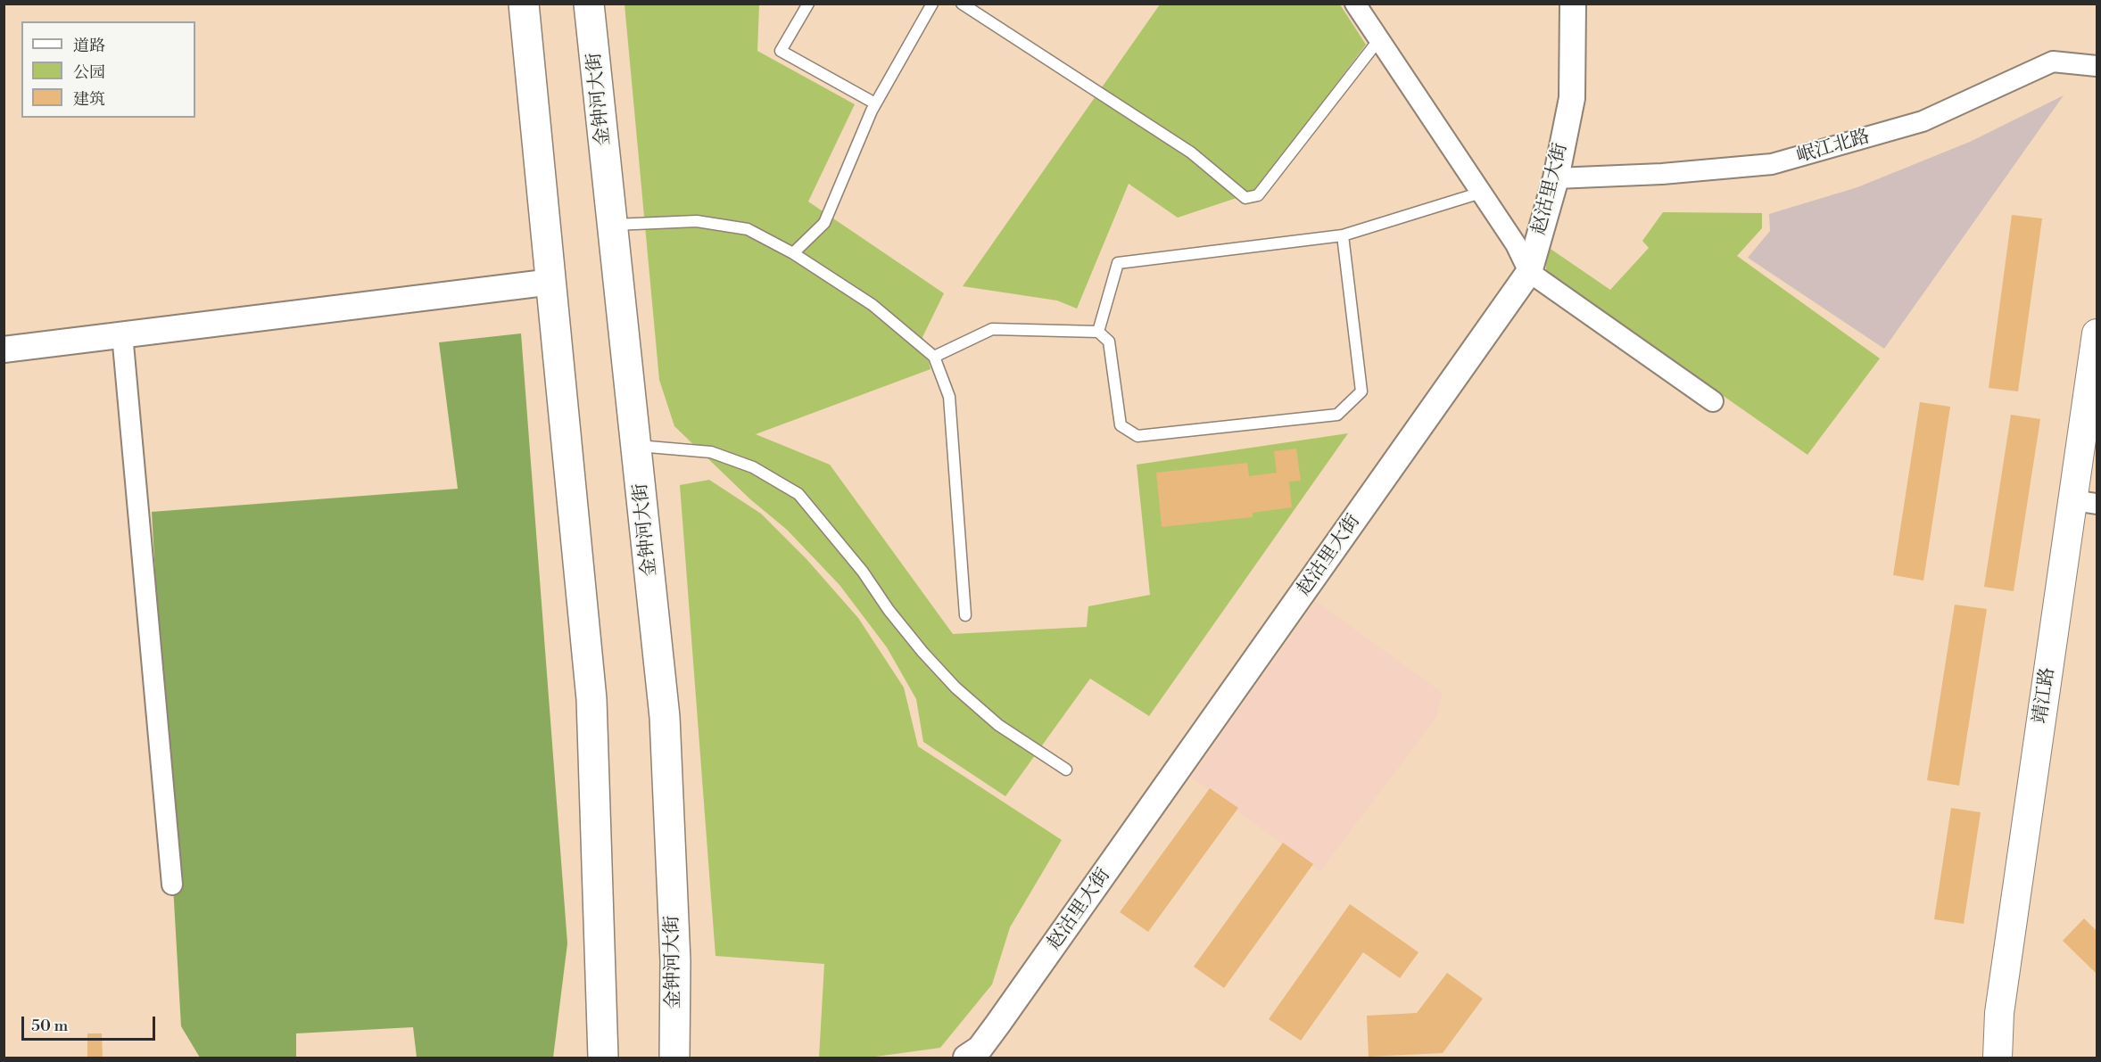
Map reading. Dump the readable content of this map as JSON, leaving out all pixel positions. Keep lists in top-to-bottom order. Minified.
{"streets":{"main road":["金钟河大街","靖江路"],"street":["岷江北路","赵沽里大街"]},"crossings":[["岷江北路","赵沽里大街"]],"legend":["道路","公园","建筑"],"scale_bar":"50 m"}
